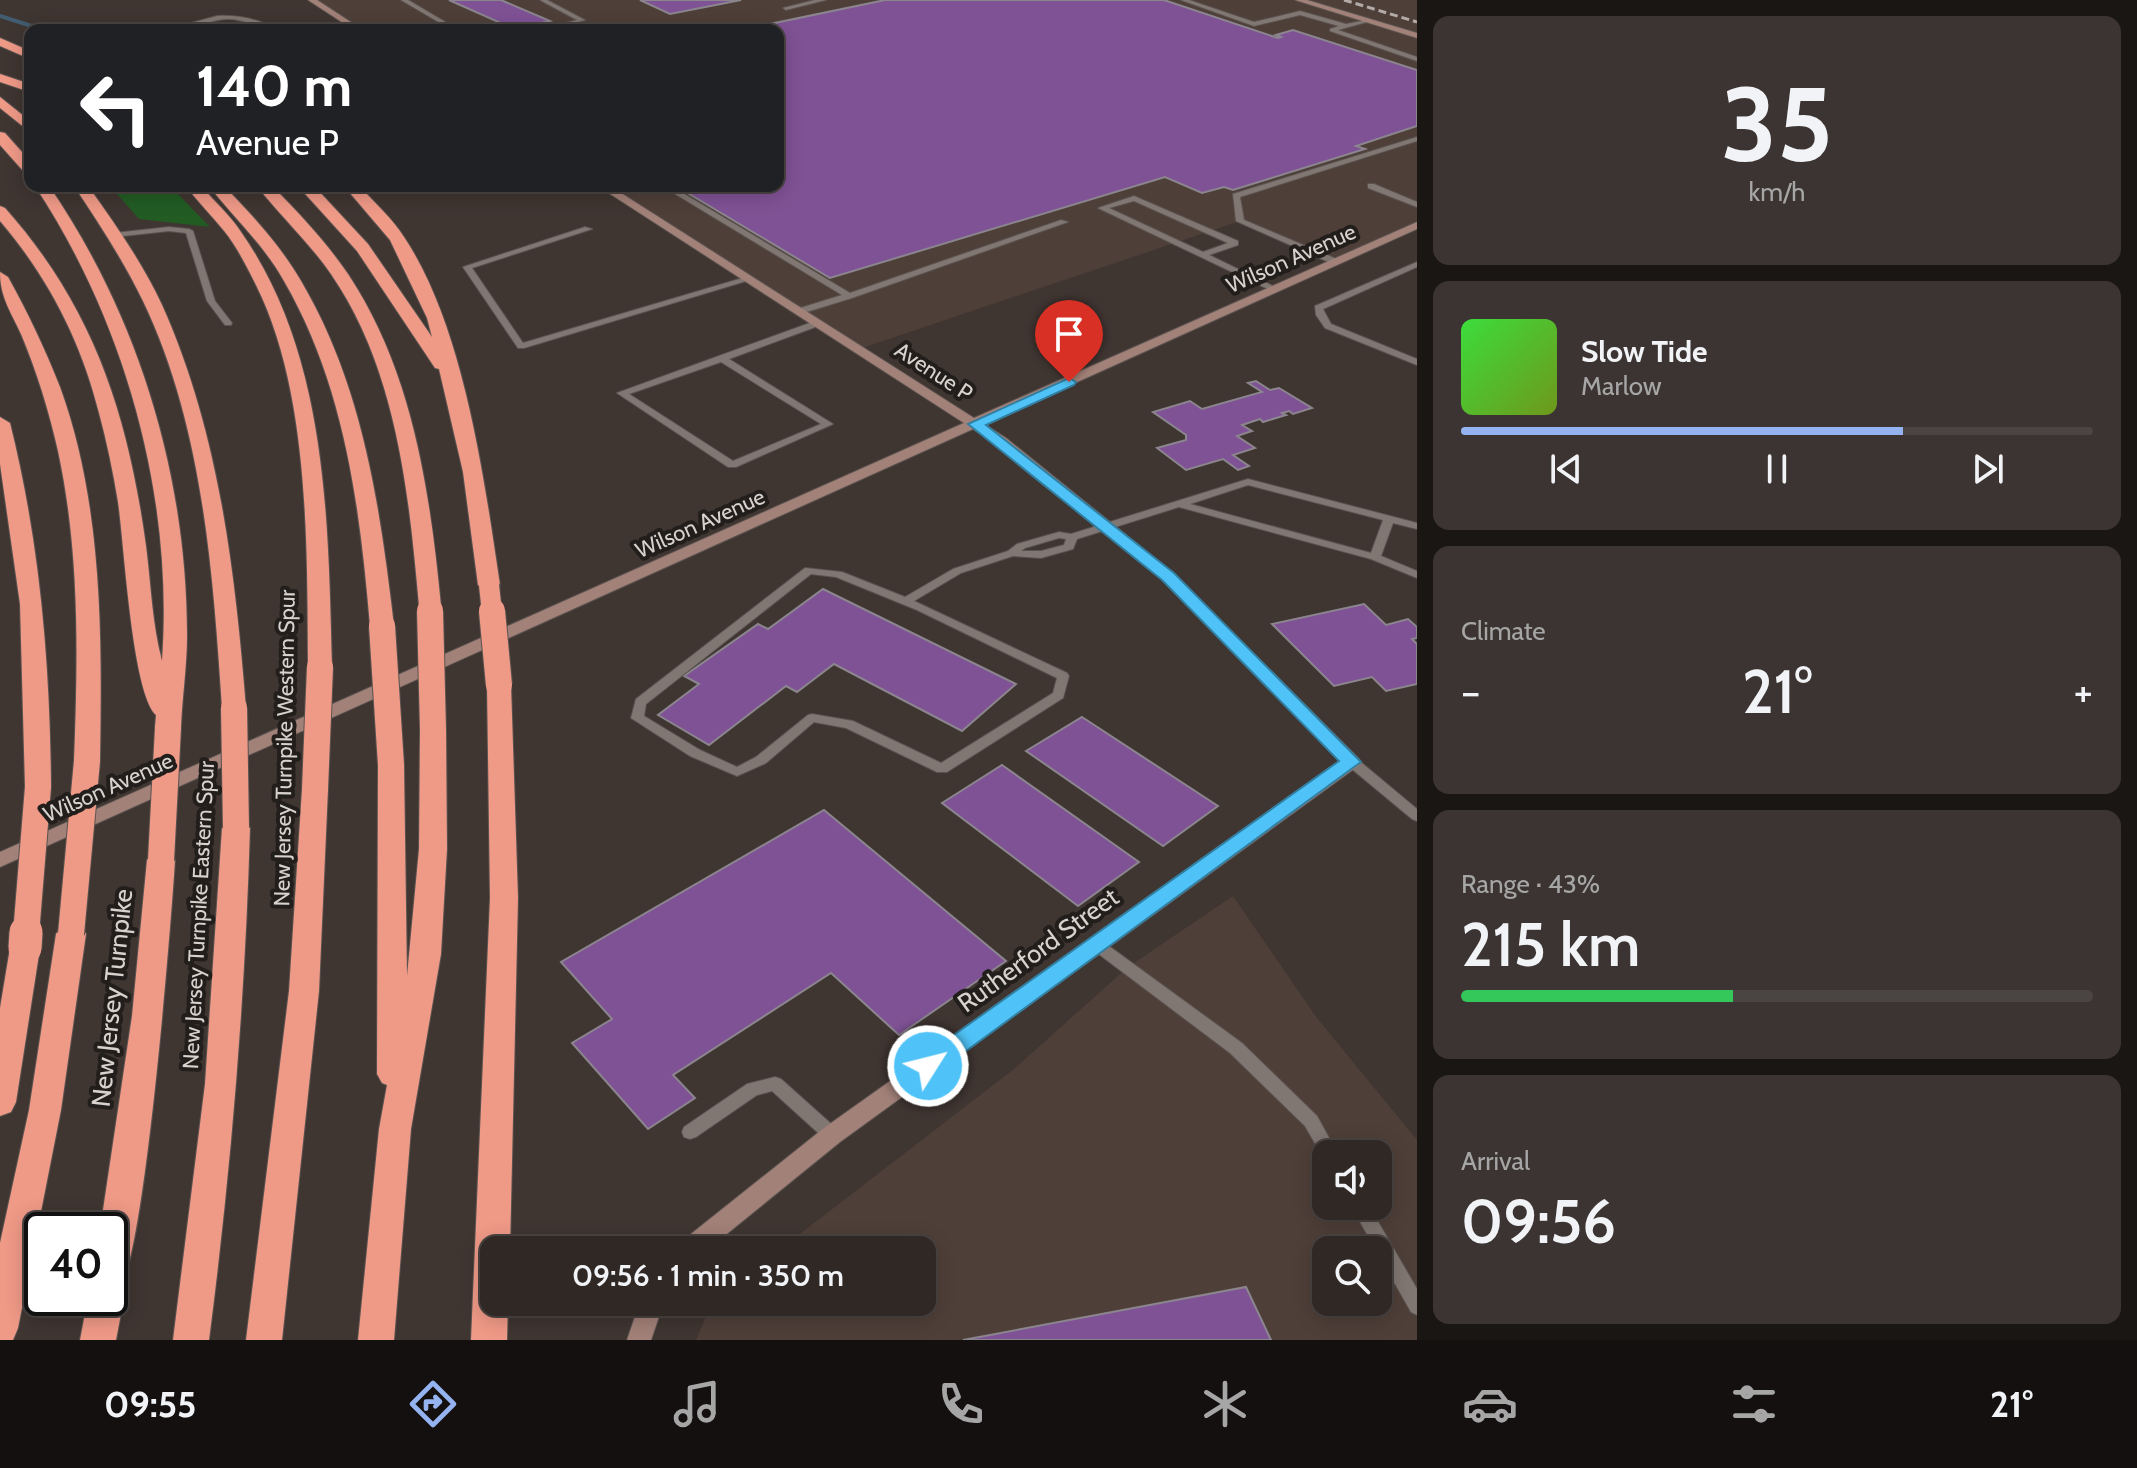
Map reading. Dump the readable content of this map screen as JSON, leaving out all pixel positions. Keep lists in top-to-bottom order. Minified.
{"streets":{"highway":["New Jersey Turnpike Western Spur","New Jersey Turnpike Eastern Spur","New Jersey Turnpike"],"street":["Wilson Avenue","Avenue P","Rutherford Street"]},"crossings":[["Wilson Avenue","Avenue P"],["Avenue P","Rutherford Street"]],"page":{"tile":[["35","km/h"],"Climate",["Range · 43%","215 km"],["Arrival","09:56"]],"turn":["140 m","Avenue P"],"song":["Slow Tide","Marlow"],"heat":["−","21°","+"],"limit":"40","trip":"09:56 · 1 min · 350 m","tabs":["09:55","21°"]}}
